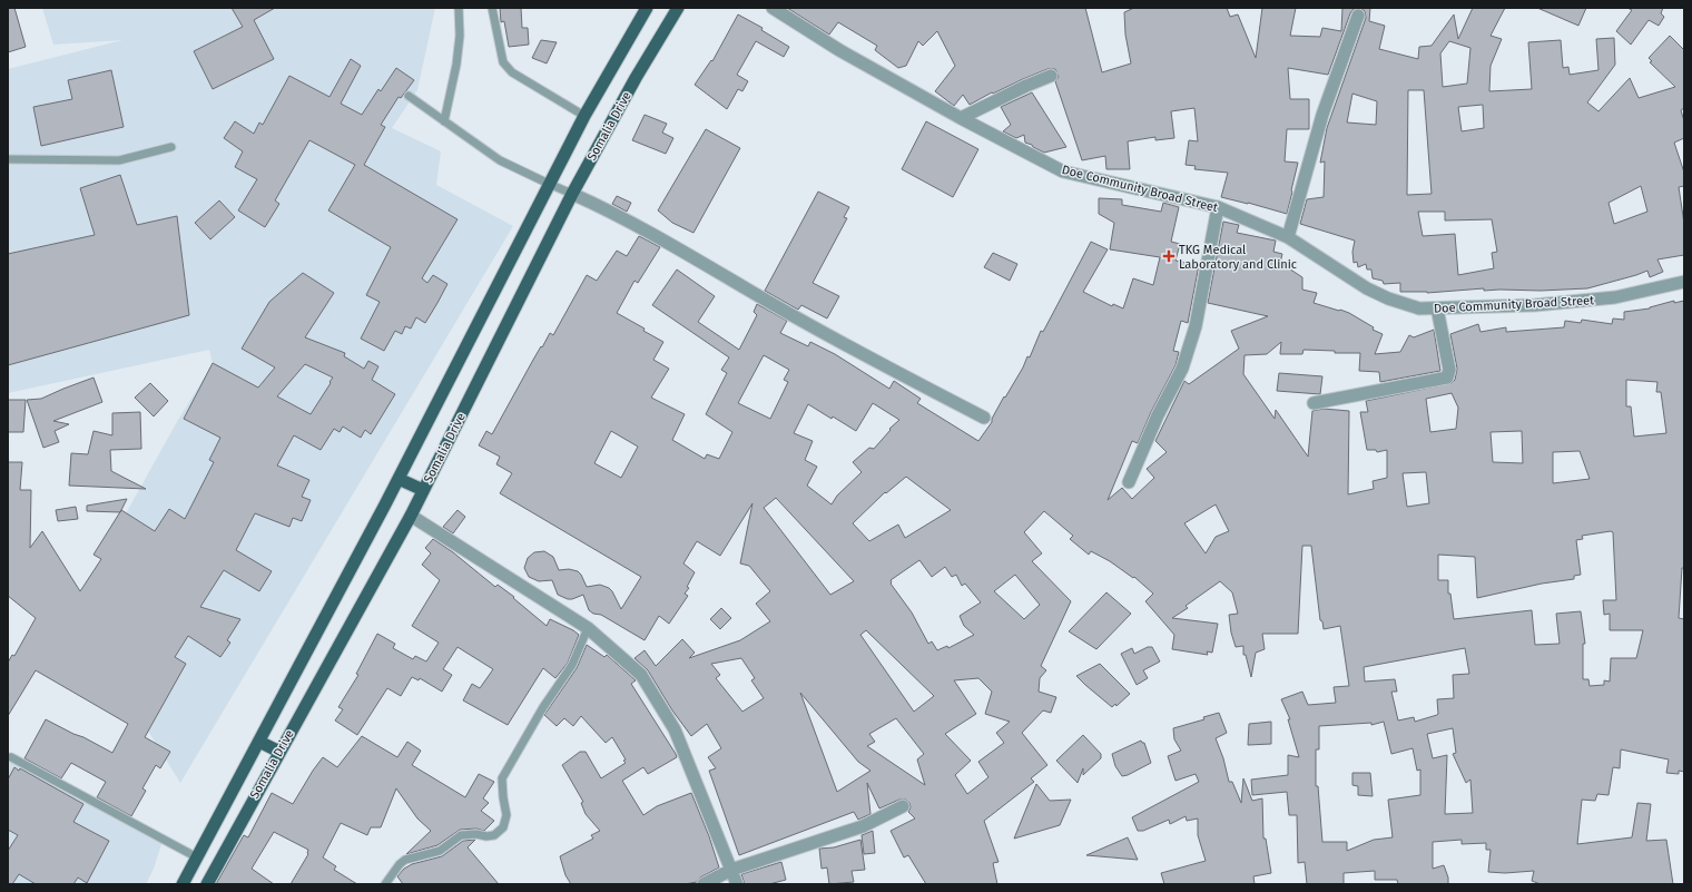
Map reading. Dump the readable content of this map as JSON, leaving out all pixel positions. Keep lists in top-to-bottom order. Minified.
{"streets":{"main road":["Somalia Drive"],"street":["Doe Community Broad Street"]},"places":{"health":["TKG Medical Laboratory and Clinic"]}}
